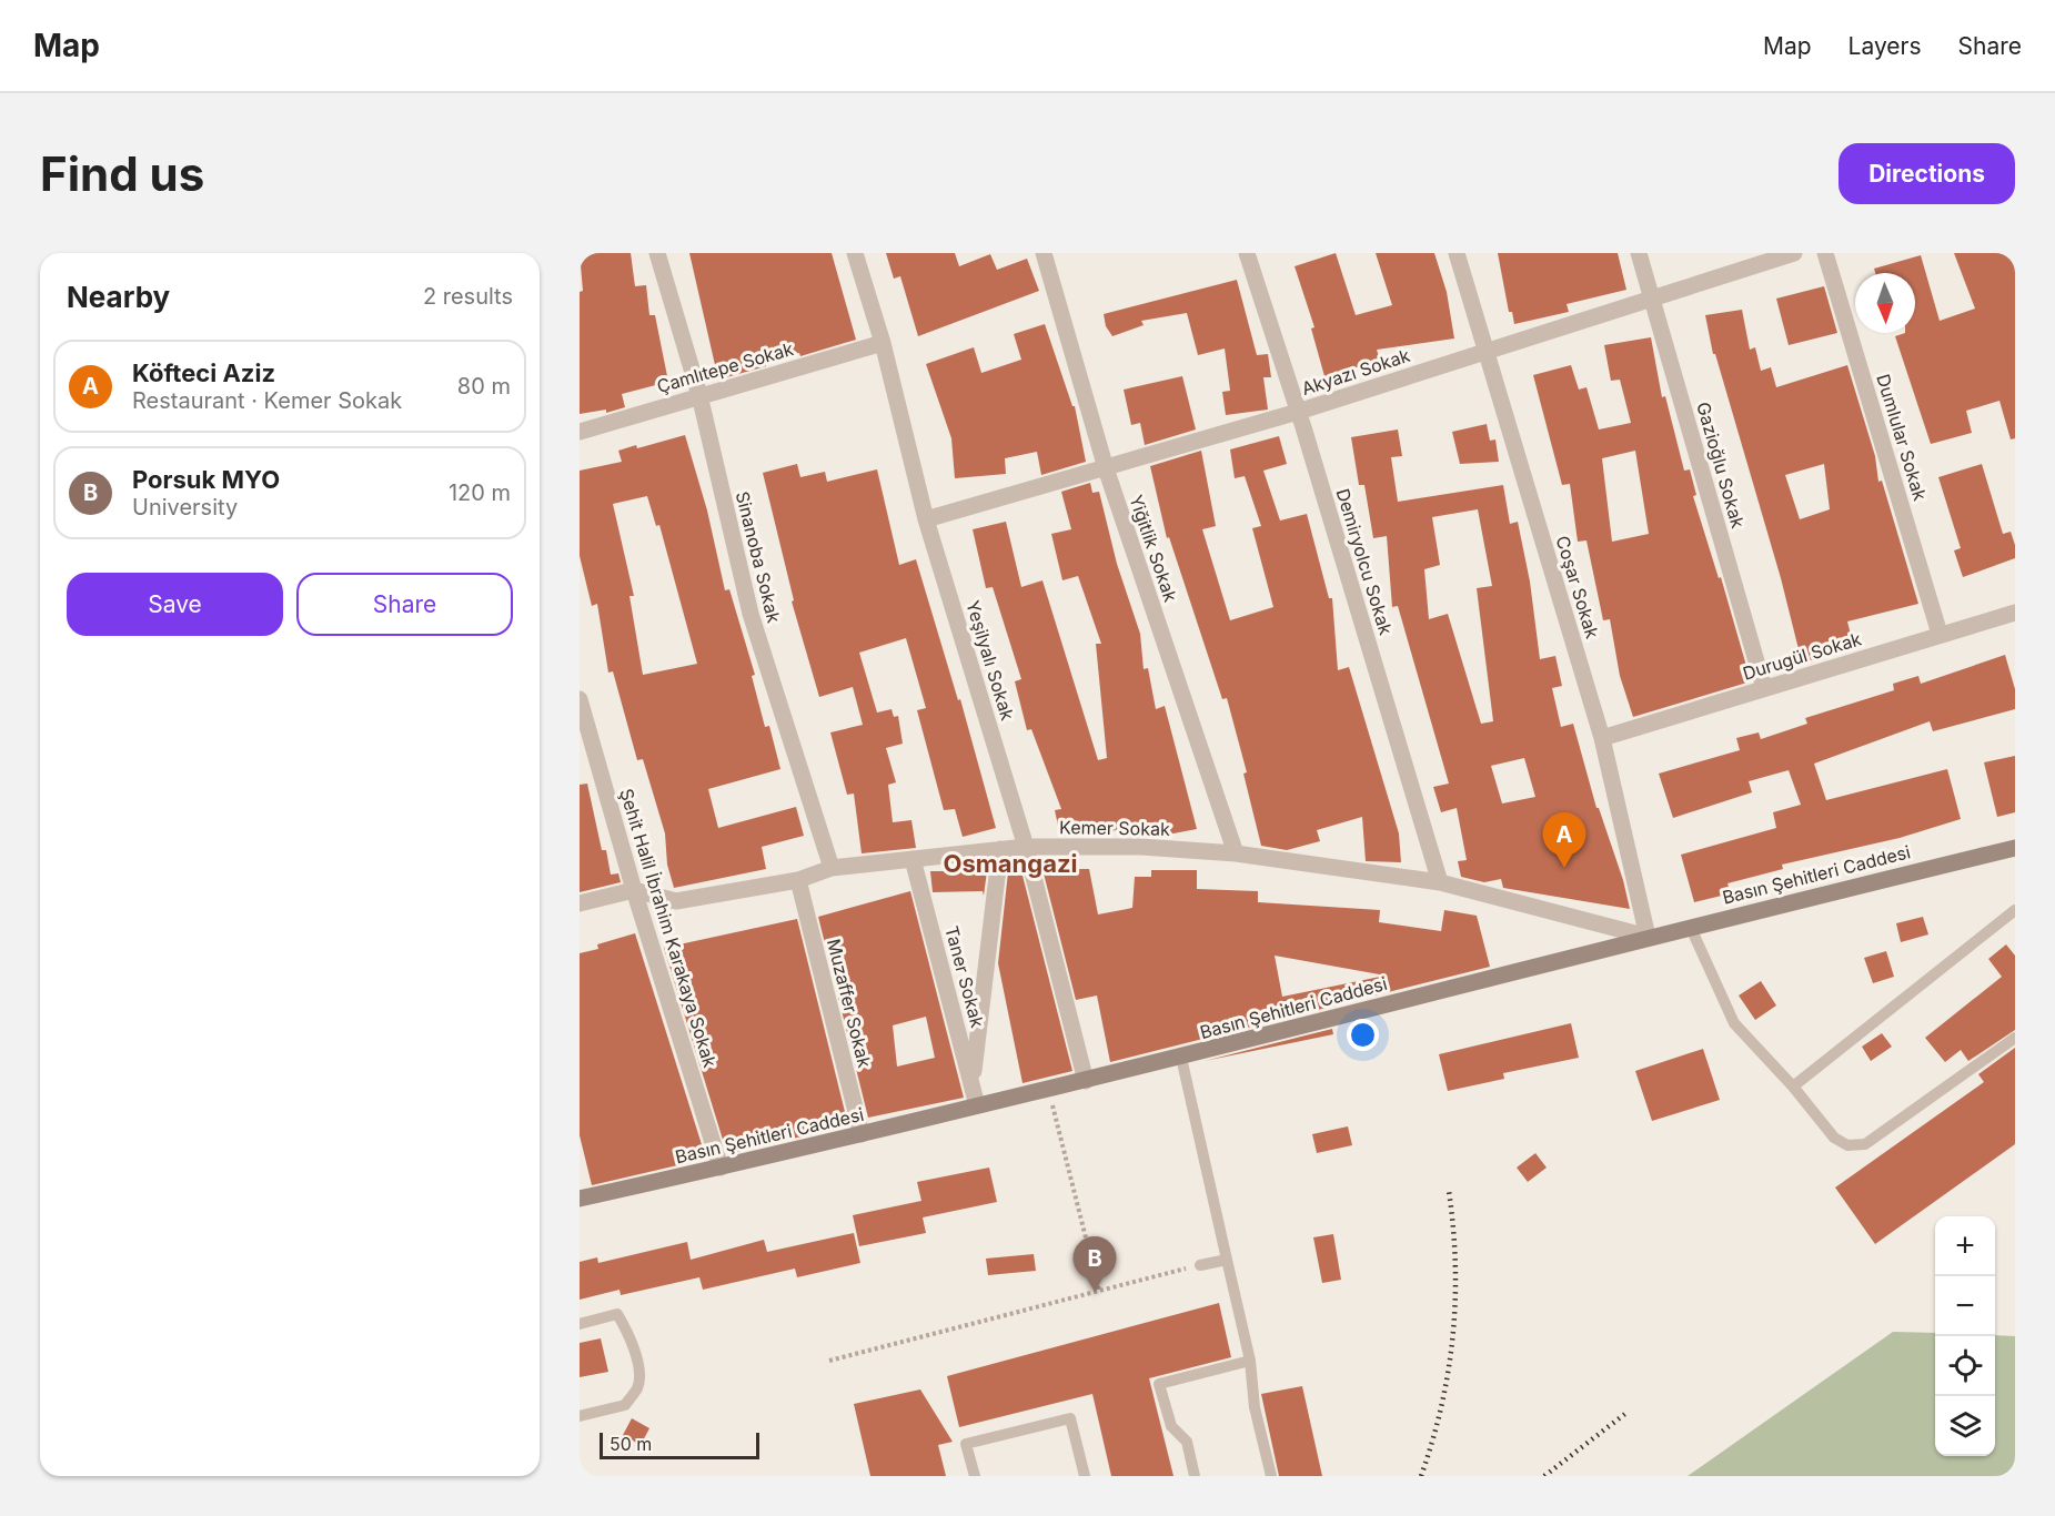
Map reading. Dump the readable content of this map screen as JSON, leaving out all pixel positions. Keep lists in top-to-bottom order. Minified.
{"streets":{"main road":["Basın Şehitleri Caddesi"],"street":["Çamlıtepe Sokak","Akyazı Sokak","Dumlular Sokak","Gazioğlu Sokak","Yiğitlik Sokak","Sinanoba Sokak","Demiryolcu Sokak","Coşar Sokak","Durugül Sokak","Yeşilyalı Sokak","Kemer Sokak","Şehit Halil İbrahim Karakaya Sokak","Taner Sokak","Muzaffer Sokak"]},"crossings":[["Çamlıtepe Sokak","Sinanoba Sokak"],["Çamlıtepe Sokak","Yeşilyalı Sokak"],["Akyazı Sokak","Gazioğlu Sokak"],["Akyazı Sokak","Yiğitlik Sokak"],["Akyazı Sokak","Demiryolcu Sokak"],["Akyazı Sokak","Coşar Sokak"],["Akyazı Sokak","Yeşilyalı Sokak"],["Dumlular Sokak","Durugül Sokak"],["Gazioğlu Sokak","Durugül Sokak"],["Yiğitlik Sokak","Kemer Sokak"],["Sinanoba Sokak","Kemer Sokak"],["Demiryolcu Sokak","Kemer Sokak"],["Coşar Sokak","Durugül Sokak"],["Coşar Sokak","Kemer Sokak"],["Coşar Sokak","Basın Şehitleri Caddesi"],["Yeşilyalı Sokak","Kemer Sokak"],["Yeşilyalı Sokak","Basın Şehitleri Caddesi"],["Kemer Sokak","Basın Şehitleri Caddesi"],["Kemer Sokak","Şehit Halil İbrahim Karakaya Sokak"],["Kemer Sokak","Taner Sokak"],["Kemer Sokak","Muzaffer Sokak"],["Basın Şehitleri Caddesi","Şehit Halil İbrahim Karakaya Sokak"],["Basın Şehitleri Caddesi","Taner Sokak"],["Basın Şehitleri Caddesi","Muzaffer Sokak"]],"districts":["Osmangazi"],"scale_bar":"50 m","north":"bottom","page":{"header":"Map","nav":["Map","Layers","Share"],"buttons":["Directions",["Save","Share"]],"title":"Find us","heading":["Nearby","2 results"],"list":[{"mark":"A","name":"Köfteci Aziz","note":"Restaurant · Kemer Sokak","value":"80 m"},{"mark":"B","name":"Porsuk MYO","note":"University","value":"120 m"}],"pins":["A","B"],"map_buttons":["+","−"],"scale":"50 m"}}
